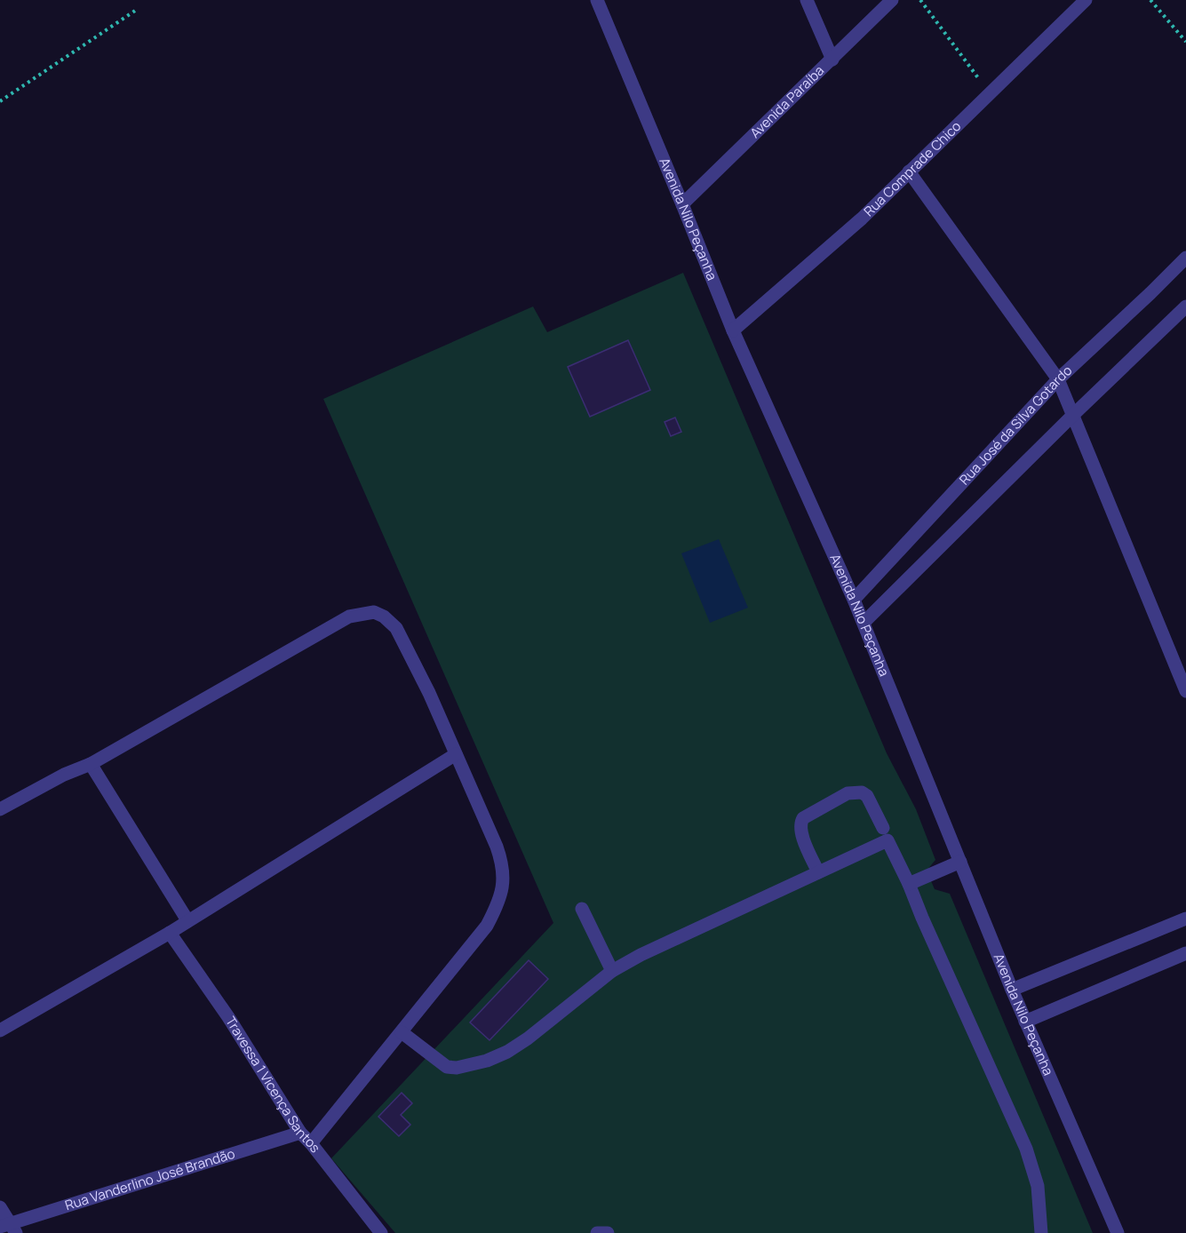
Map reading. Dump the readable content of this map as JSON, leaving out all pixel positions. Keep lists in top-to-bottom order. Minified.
{"streets":{"street":["Avenida Paraíba","Rua Comprade Chico","Avenida Nilo Peçanha","Rua José da Silva Gotardo","Travessa 1 Vicença Santos","Rua Vanderlino José Brandão"]},"crossings":[["Avenida Paraíba","Avenida Nilo Peçanha"],["Rua Comprade Chico","Avenida Nilo Peçanha"],["Avenida Nilo Peçanha","Rua José da Silva Gotardo"],["Travessa 1 Vicença Santos","Rua Vanderlino José Brandão"]]}
